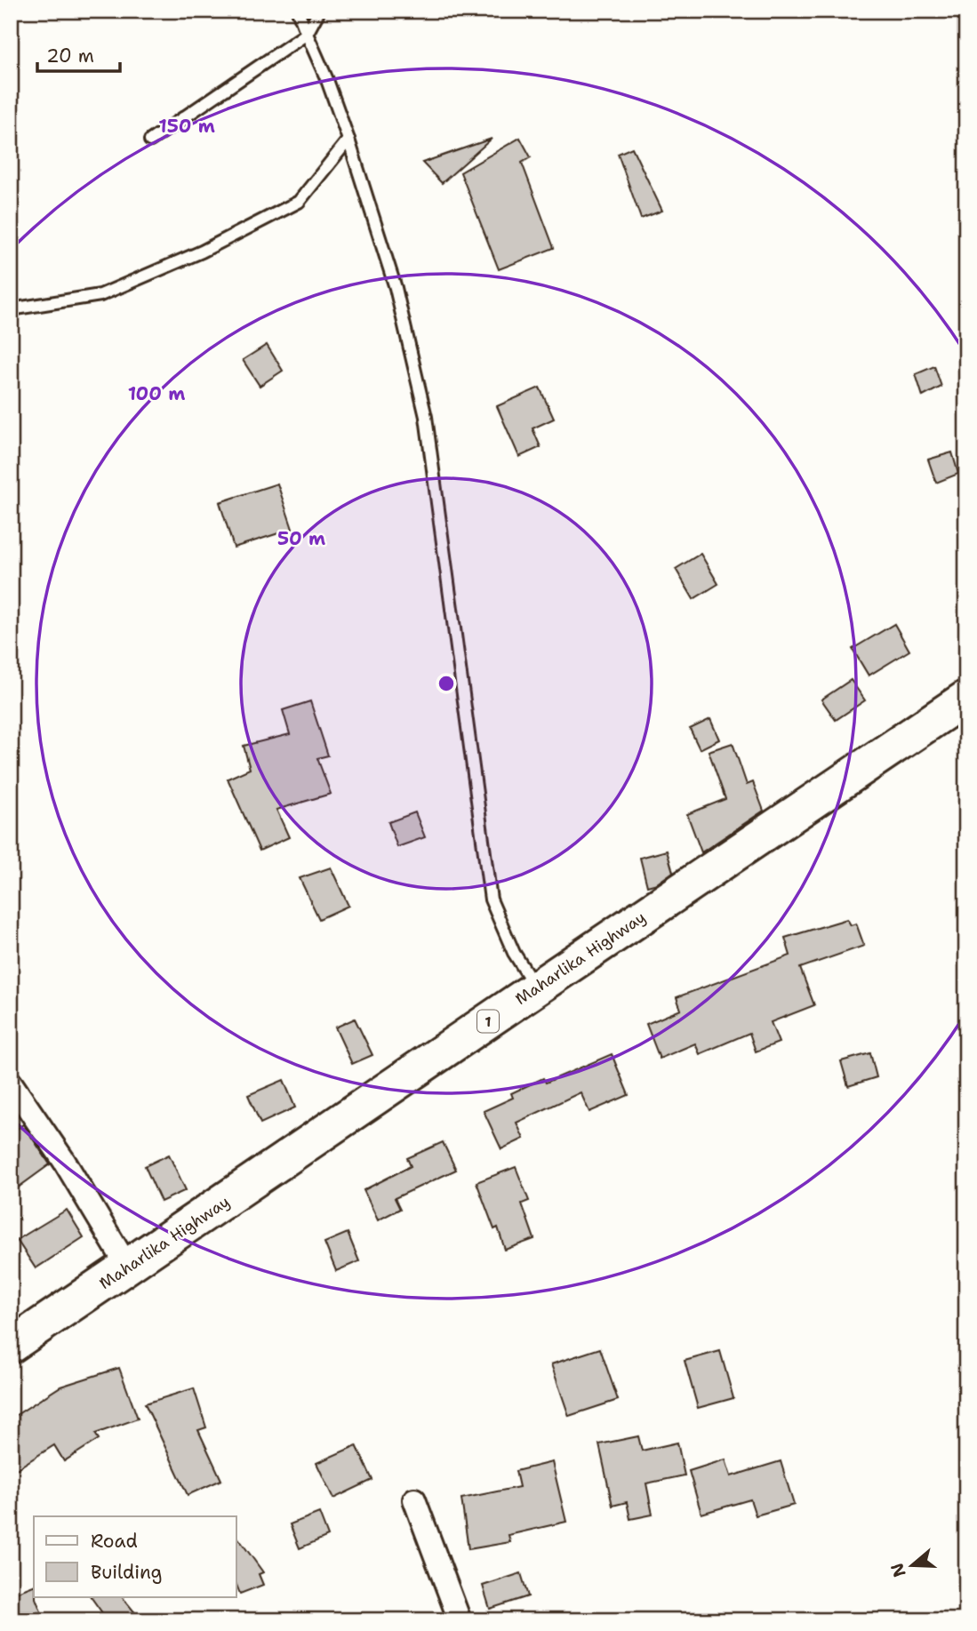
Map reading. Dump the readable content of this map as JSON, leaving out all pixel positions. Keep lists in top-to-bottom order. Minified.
{"streets":{"highway":["Maharlika Highway","1"]},"legend":["Road","Building"],"scale_bar":"20 m","north":"left","rings":["150 m","100 m","50 m"]}
